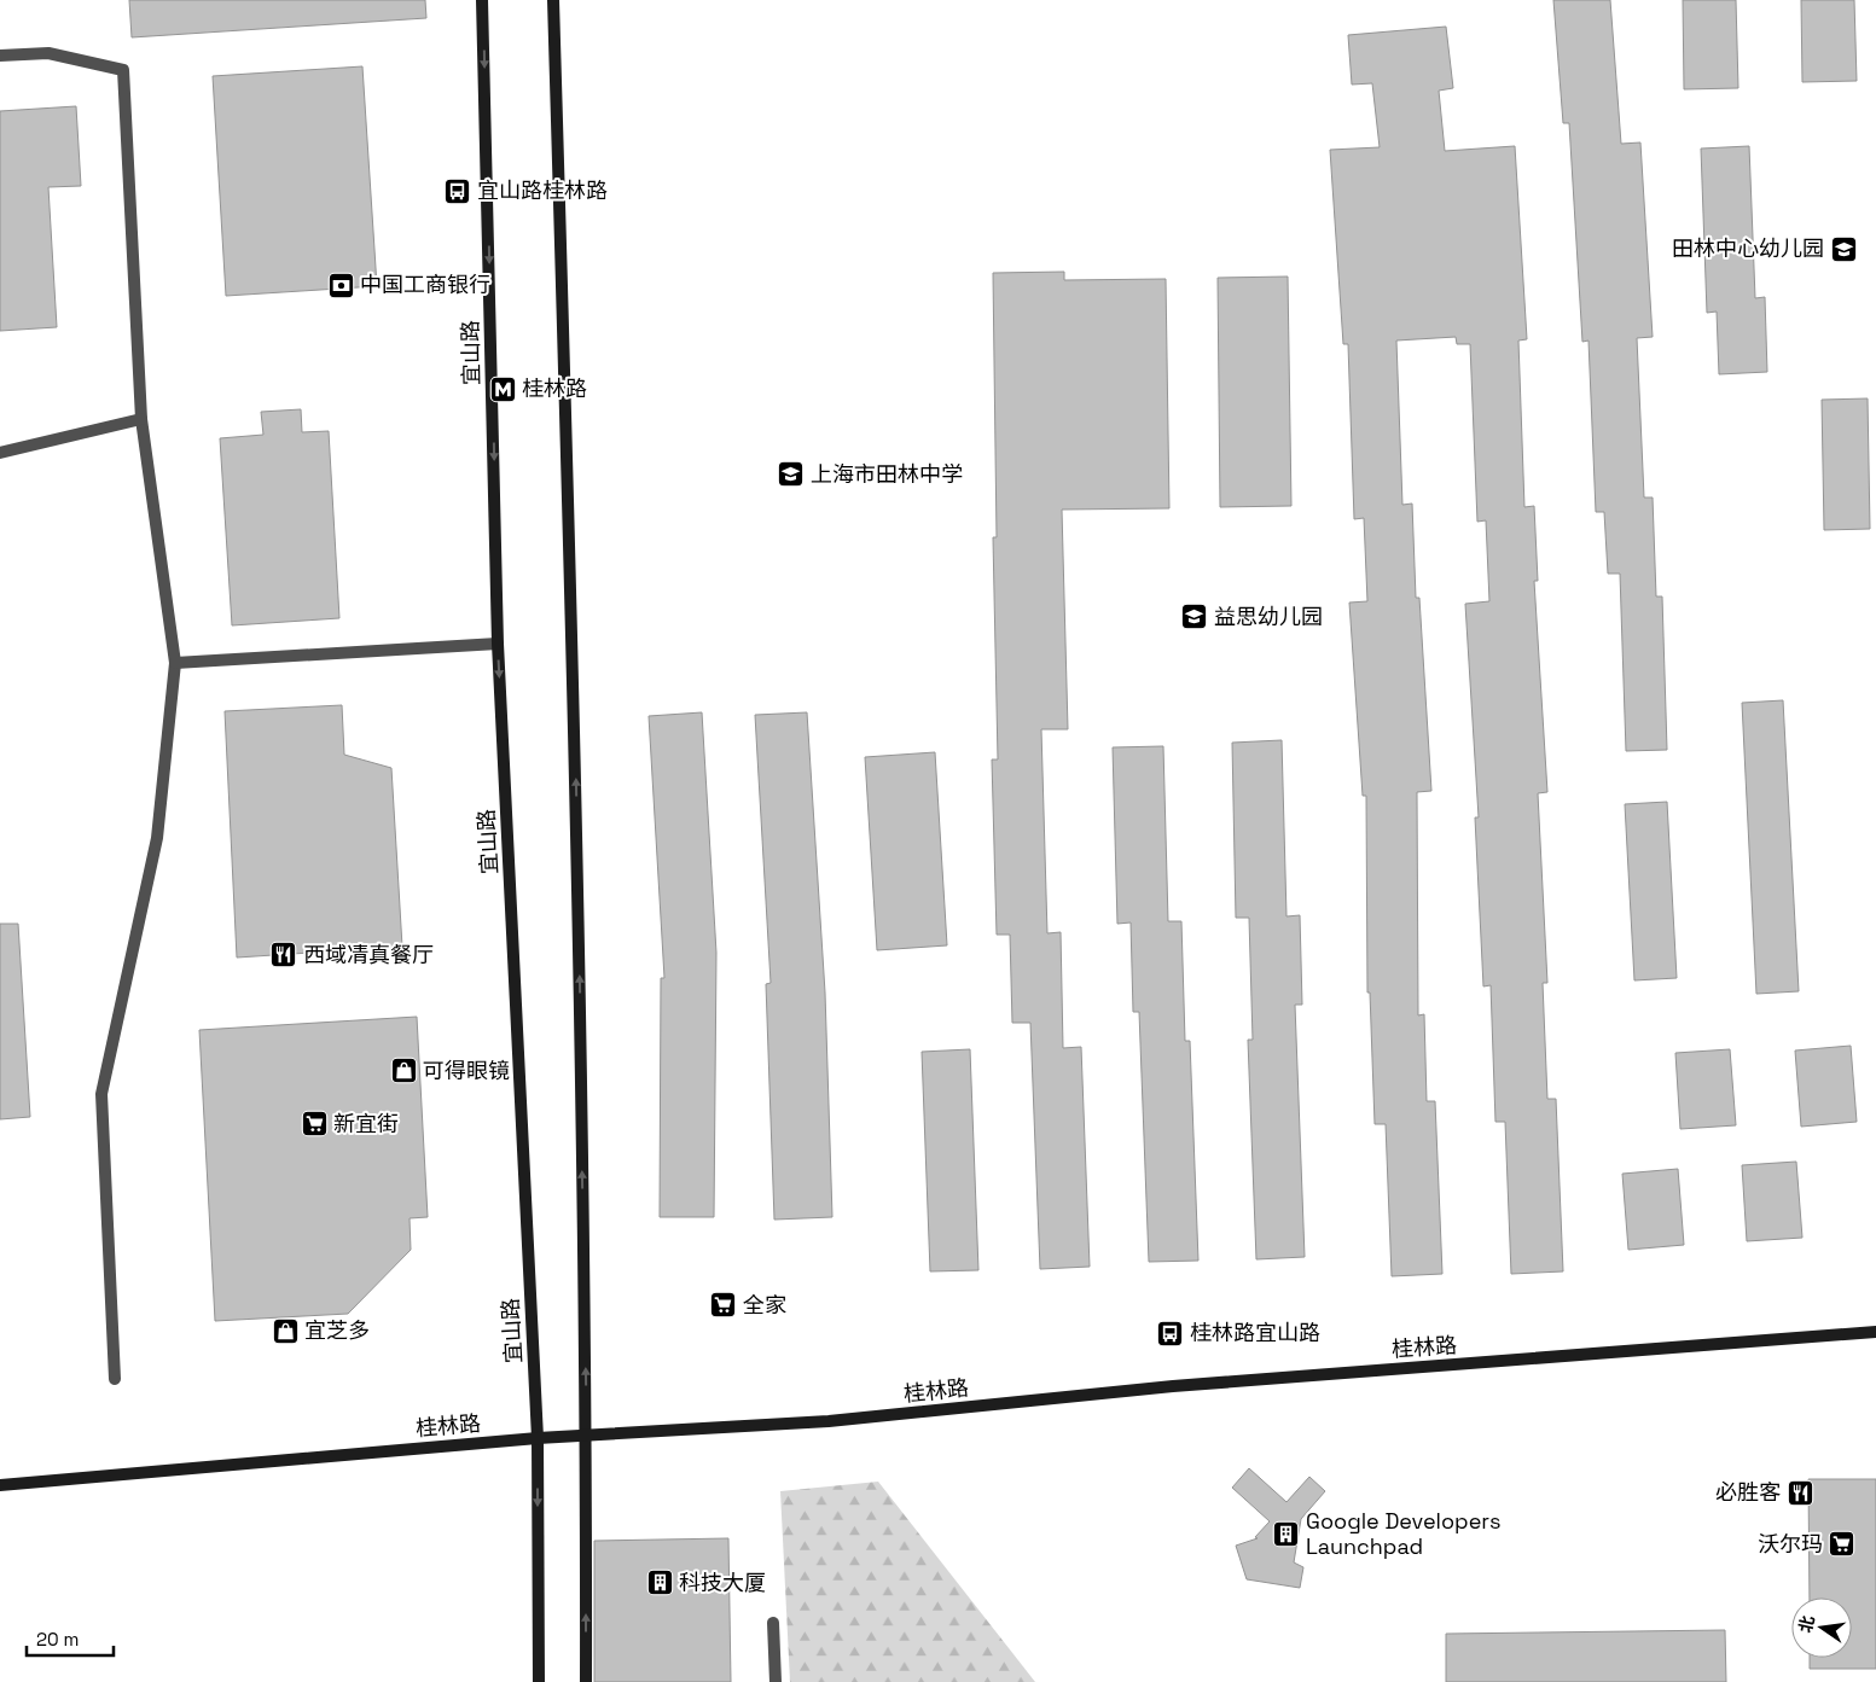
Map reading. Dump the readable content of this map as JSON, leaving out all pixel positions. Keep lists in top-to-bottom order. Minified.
{"streets":{"main road":["宜山路","桂林路"]},"crossings":[["宜山路","桂林路"]],"places":{"bus stop":["宜山路桂林路","桂林路宜山路"],"school or university":["田林中心幼儿园","上海市田林中学","益思幼儿园"],"bank":["中国工商银行"],"metro station":["桂林路"],"restaurant":["西域凊真餐厅","必胜客"],"shop":["可得眼镜","宜芝多"],"supermarket":["新宜街","全家","沃尔玛"],"building":["Google Developers Launchpad","科技大厦"]},"scale_bar":"20 m","north":"left"}
